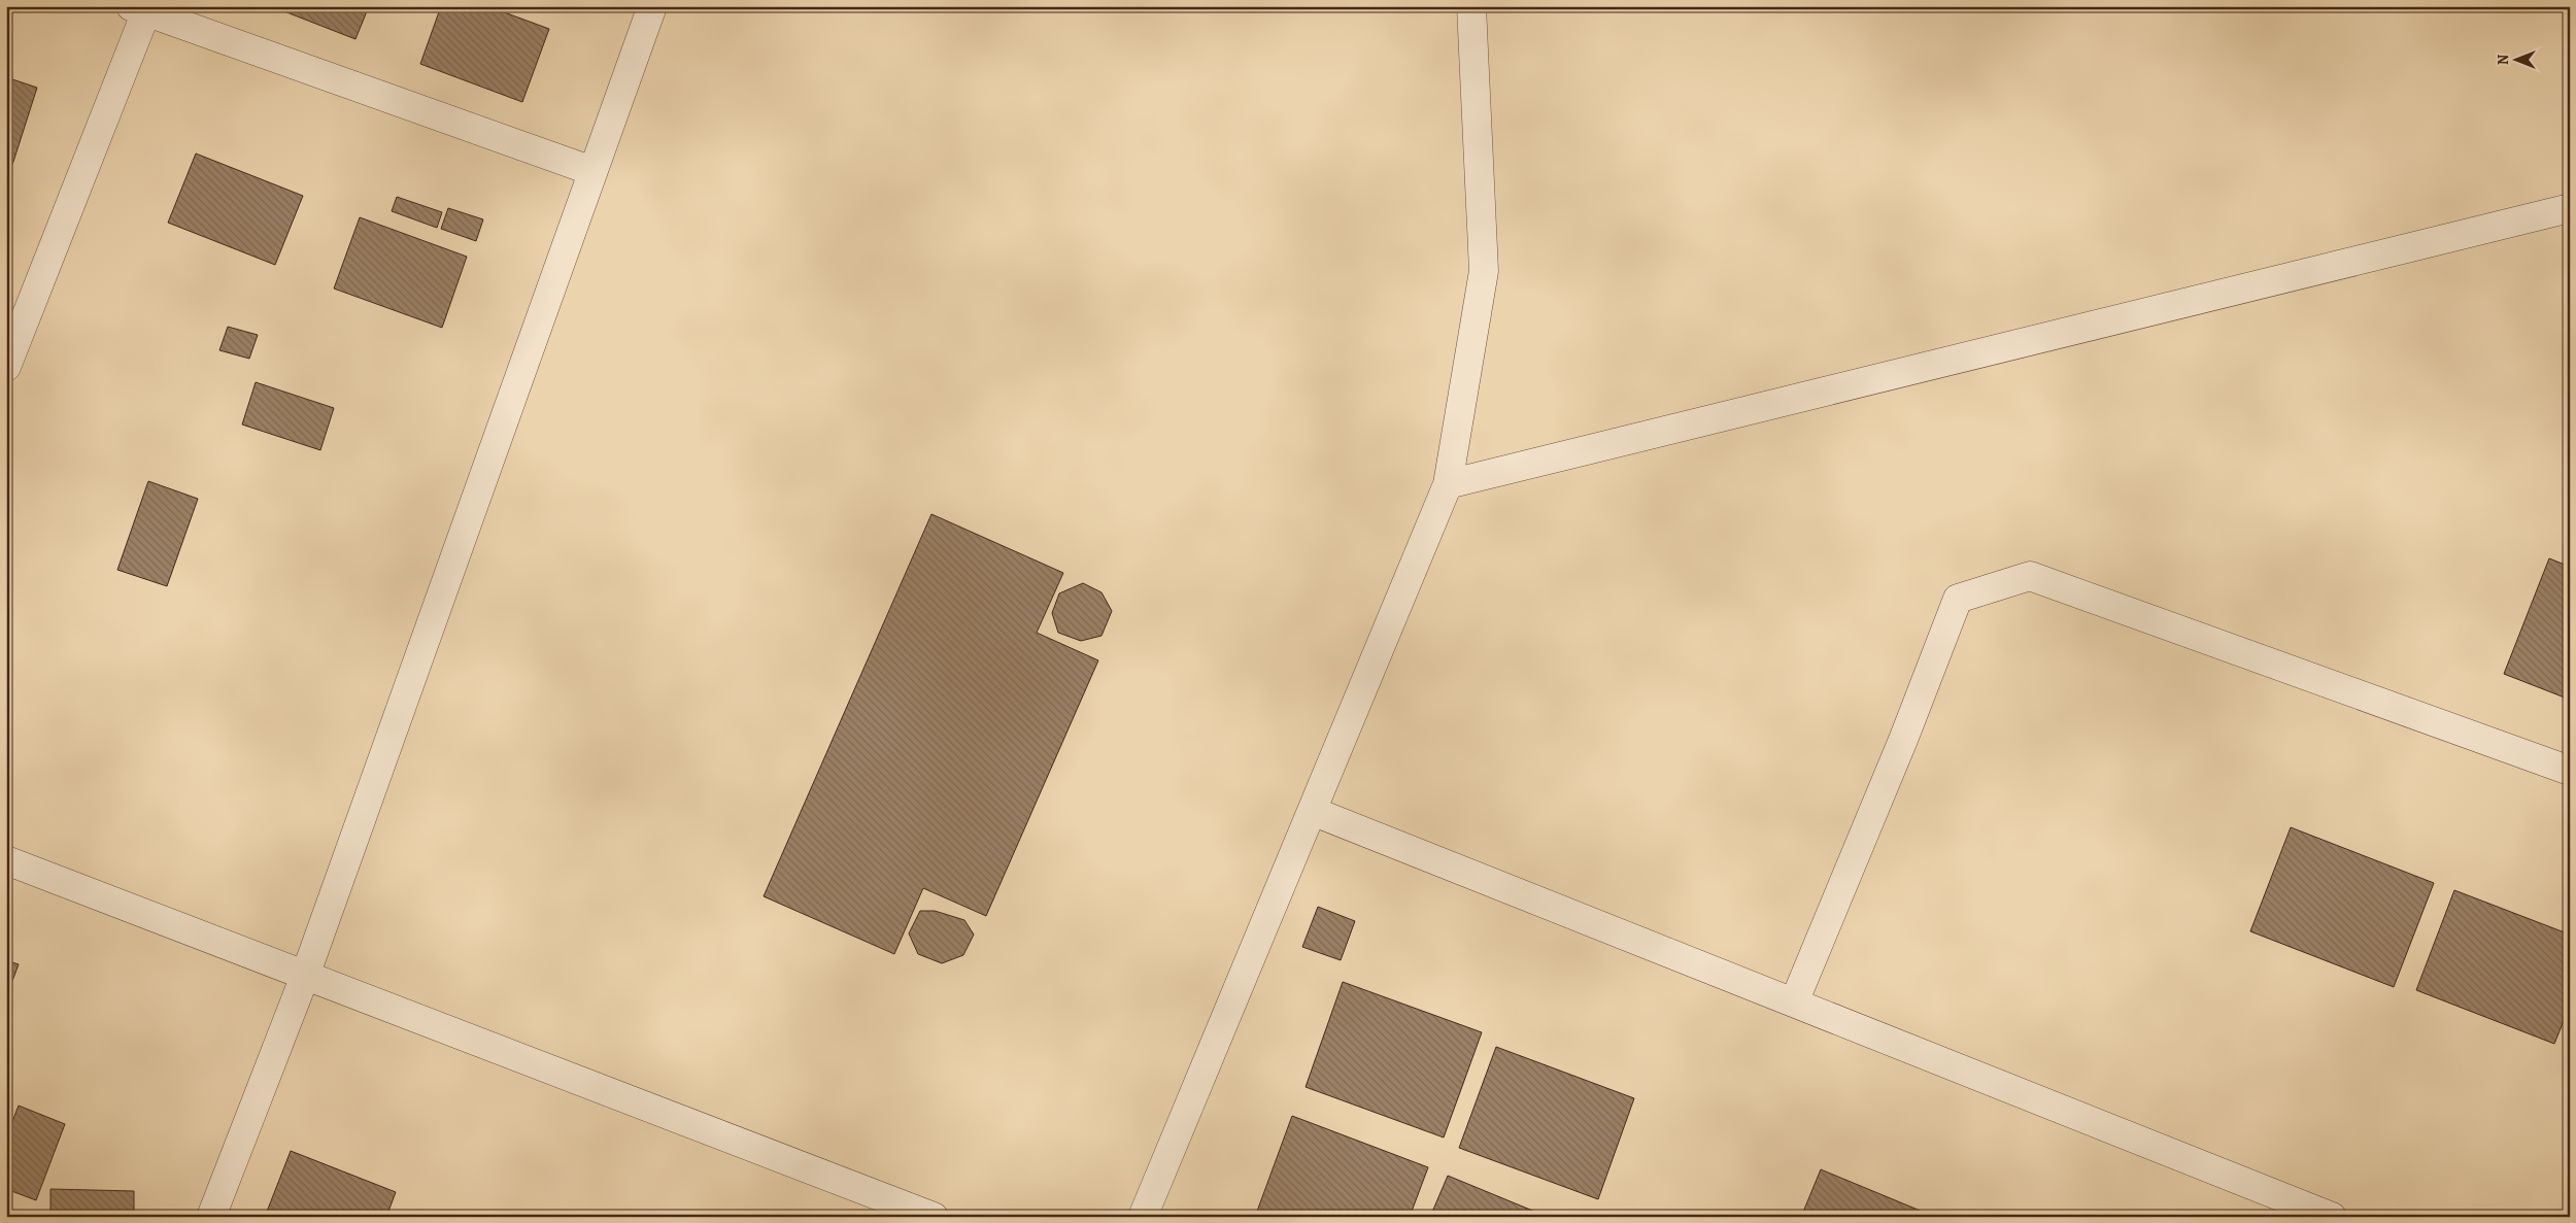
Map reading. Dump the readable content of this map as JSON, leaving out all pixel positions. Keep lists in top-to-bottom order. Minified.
{"north":"left"}
